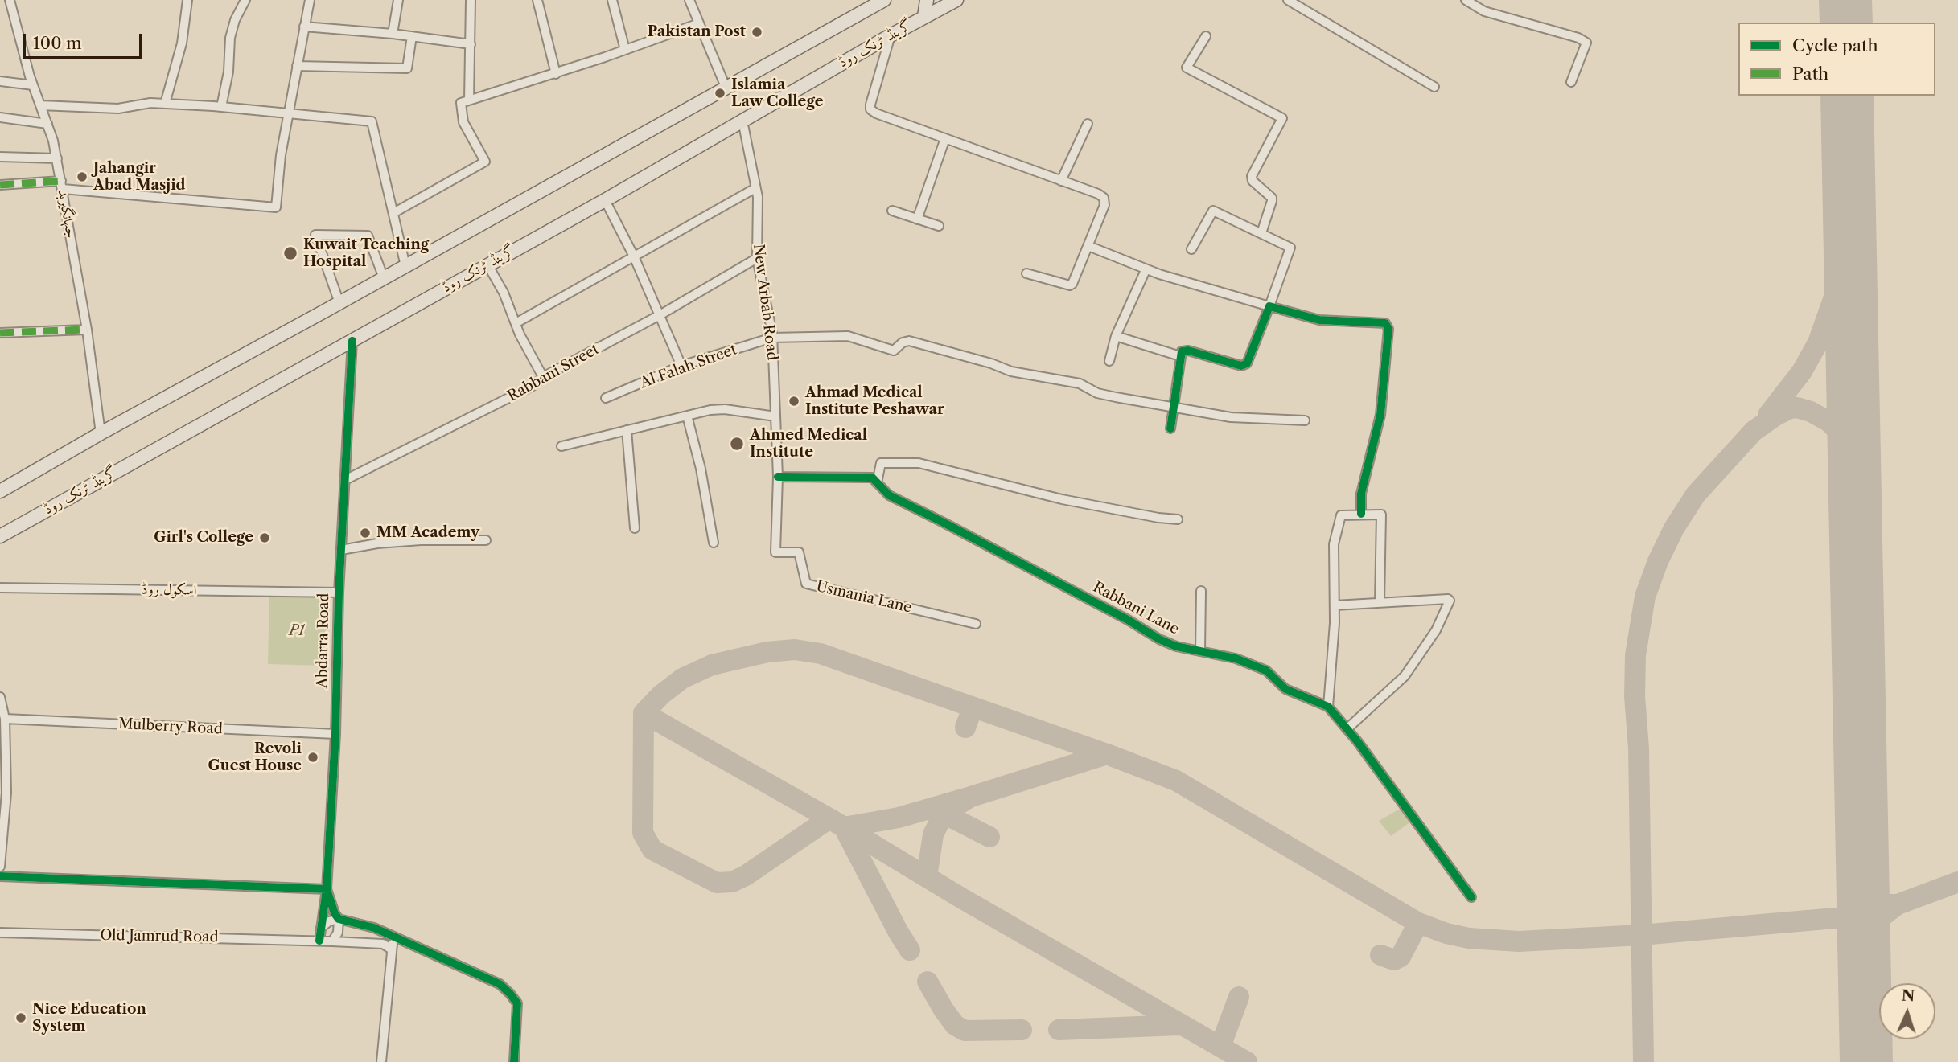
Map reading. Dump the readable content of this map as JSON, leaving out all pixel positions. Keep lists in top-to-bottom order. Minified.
{"streets":{"highway":["گرینڈ ٹرنک روڈ"],"street":["جہانگیربد","New Arbab Road","Al Falah Street","Rabbani Street","اسکول روڈ","Usmania Lane","Rabbani Lane","Abdarra Road","Mulberry Road","Old Jamrud Road"]},"crossings":[["گرینڈ ٹرنک روڈ","New Arbab Road"],["گرینڈ ٹرنک روڈ","Abdarra Road"],["New Arbab Road","Al Falah Street"],["New Arbab Road","Rabbani Street"],["New Arbab Road","Usmania Lane"],["New Arbab Road","Rabbani Lane"],["Rabbani Street","Abdarra Road"],["اسکول روڈ","Abdarra Road"],["Abdarra Road","Mulberry Road"],["Abdarra Road","Old Jamrud Road"]],"parks":["P1"],"places":["Pakistan Post","Islamia Law College","Jahangir Abad Masjid","Kuwait Teaching Hospital","Ahmad Medical Institute Peshawar","Ahmed Medical Institute","MM Academy","Girl's College","Revoli Guest House","Nice Education System"],"legend":["Cycle path","Path"],"scale_bar":"100 m","north":"top"}
